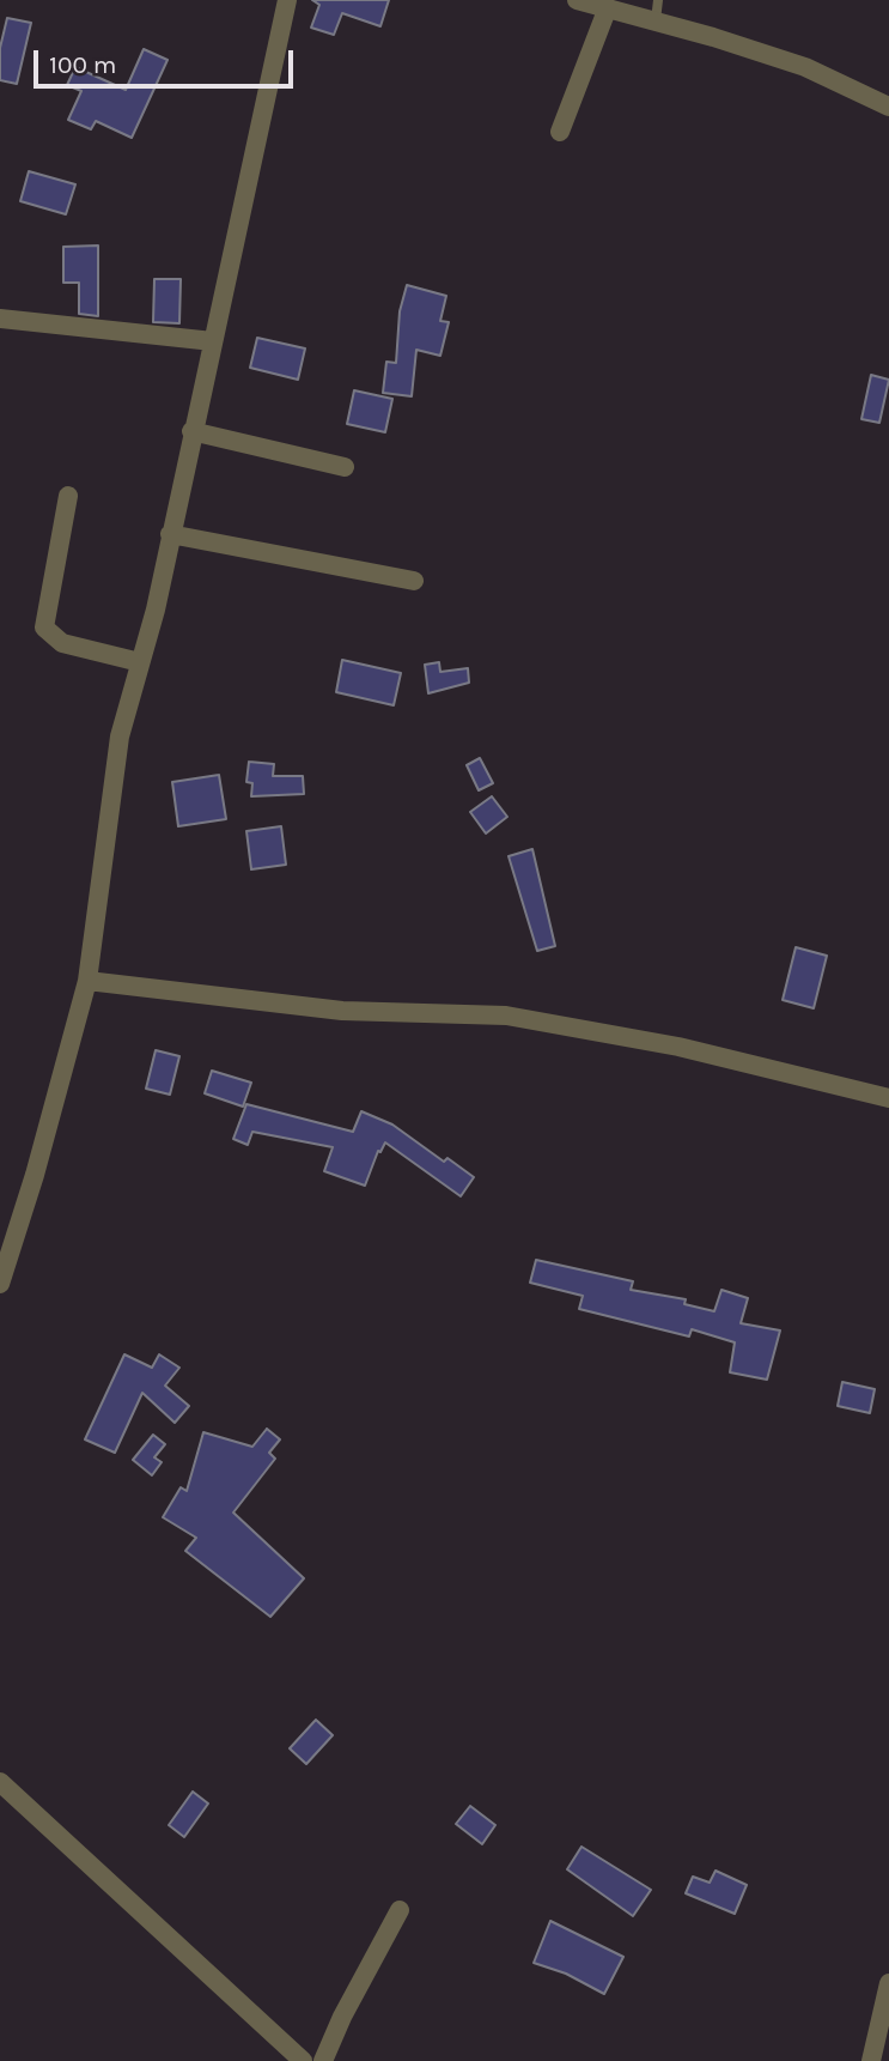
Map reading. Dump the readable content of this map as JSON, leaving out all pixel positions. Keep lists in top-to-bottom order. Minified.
{"scale_bar":"100 m"}
